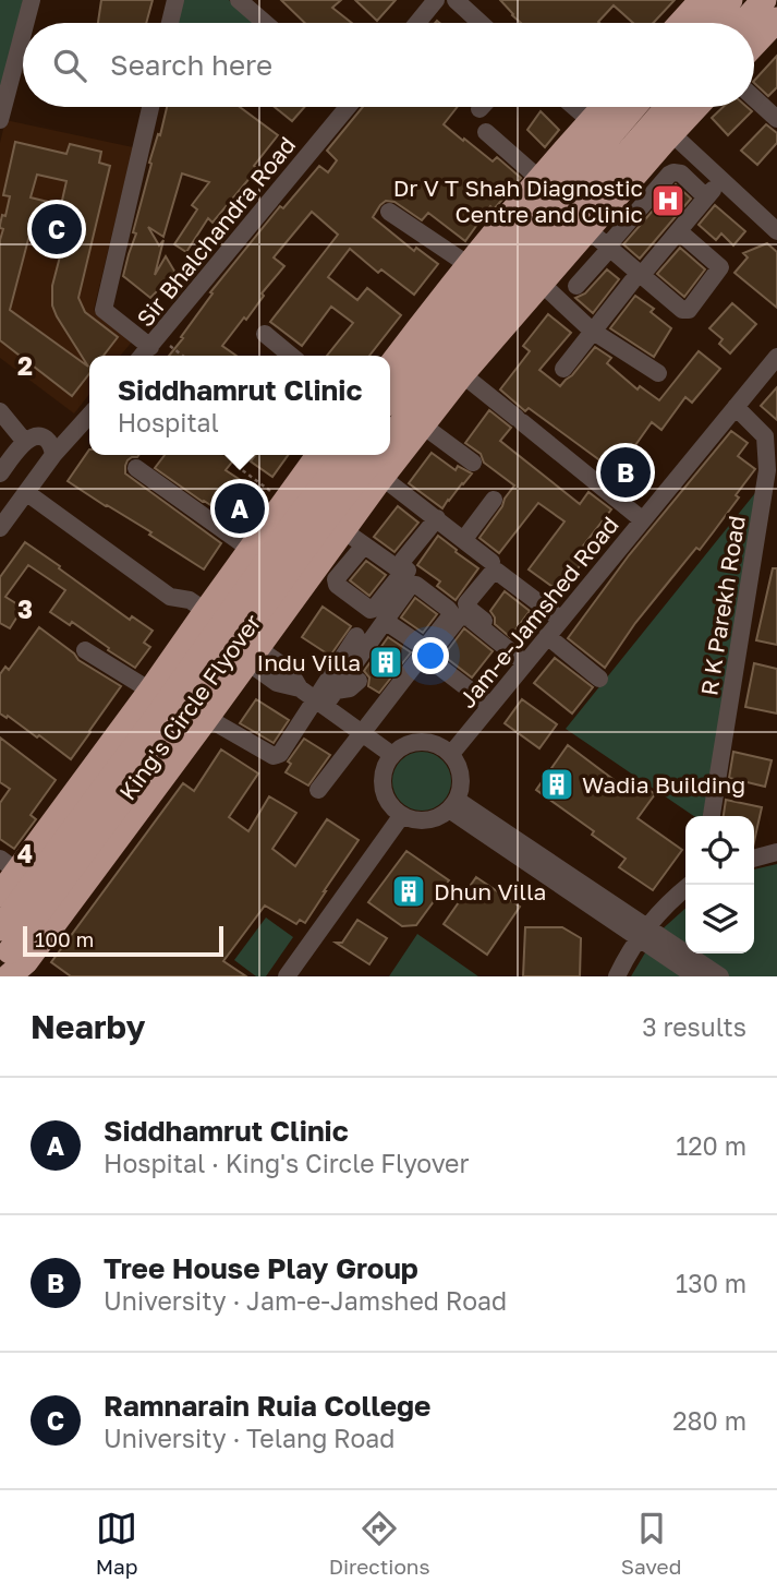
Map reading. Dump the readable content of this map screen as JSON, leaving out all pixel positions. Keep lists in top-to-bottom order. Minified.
{"streets":{"highway":["King's Circle Flyover"],"street":["Sir Bhalchandra Road","R K Parekh Road","Jam-e-Jamshed Road"]},"crossings":[["R K Parekh Road","Jam-e-Jamshed Road"]],"places":{"hospital":["Dr V T Shah Diagnostic Centre and Clinic"],"building":["Indu Villa","Wadia Building","Dhun Villa"]},"scale_bar":"100 m","page":{"search":"Search here","pins":["C","B","A"],"popup":["Siddhamrut Clinic","Hospital"],"scale":"100 m","heading":["Nearby","3 results"],"list":[{"mark":"A","name":"Siddhamrut Clinic","note":"Hospital · King's Circle Flyover","value":"120 m"},{"mark":"B","name":"Tree House Play Group","note":"University · Jam-e-Jamshed Road","value":"130 m"},{"mark":"C","name":"Ramnarain Ruia College","note":"University · Telang Road","value":"280 m"}],"nav":["Map","Directions","Saved"]},"grid":{"rows":["2","3","4"]}}
